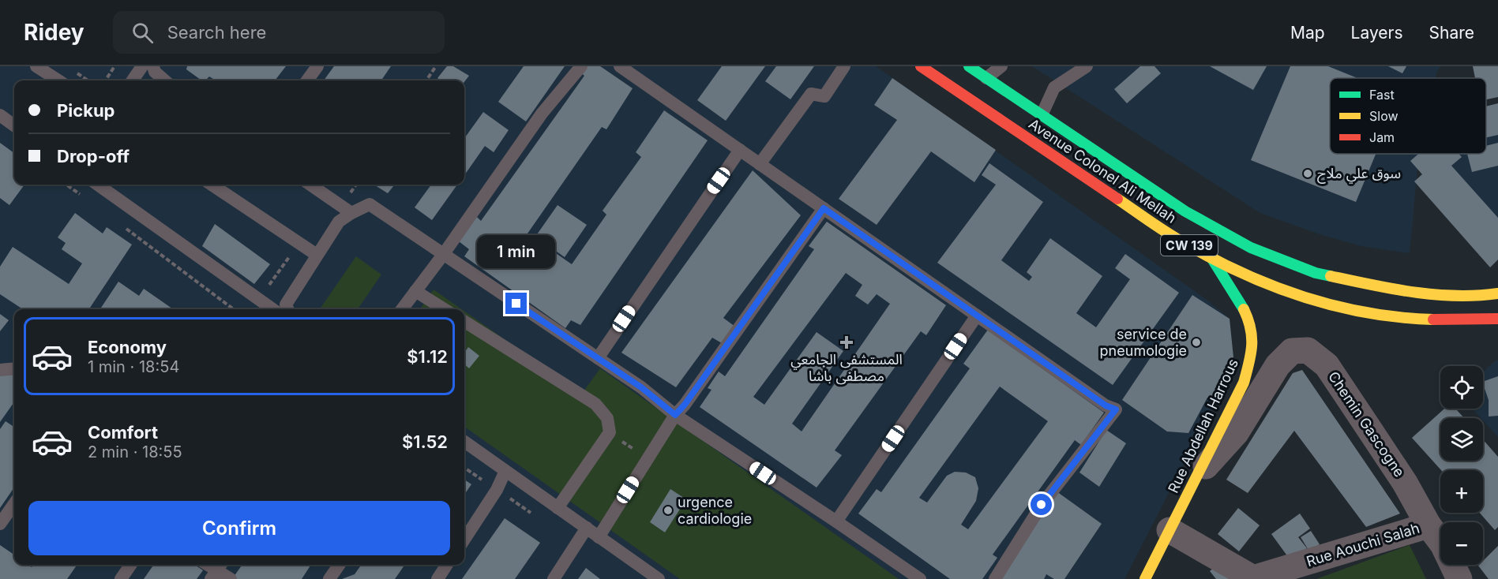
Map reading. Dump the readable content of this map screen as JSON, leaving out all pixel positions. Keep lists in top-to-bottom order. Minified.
{"streets":{"main road":["Avenue Colonel Ali Mellah","CW 139","Rue Abdellah Harrous"],"street":["Chemin Gascogne","Rue Aouchi Salah"]},"crossings":[["Avenue Colonel Ali Mellah","Rue Abdellah Harrous"],["Chemin Gascogne","Rue Abdellah Harrous"],["Chemin Gascogne","Rue Aouchi Salah"],["Rue Abdellah Harrous","Rue Aouchi Salah"]],"places":{"other":["سوق علي ملاح","service de pneumologie","urgence cardiologie"],"health":["المستشفى الجامعي مصطفى باشا"]},"legend":["Fast","Slow","Jam"],"page":{"header":"Ridey","search":"Search here","nav":["Map","Layers","Share"],"banner":["Pickup","Drop-off"],"bubble":"1 min","list":[{"name":"Economy","note":"1 min · 18:54","value":"$1.12"},{"name":"Comfort","note":"2 min · 18:55","value":"$1.52"}],"map_buttons":["+","−"],"buttons":"Confirm"}}
